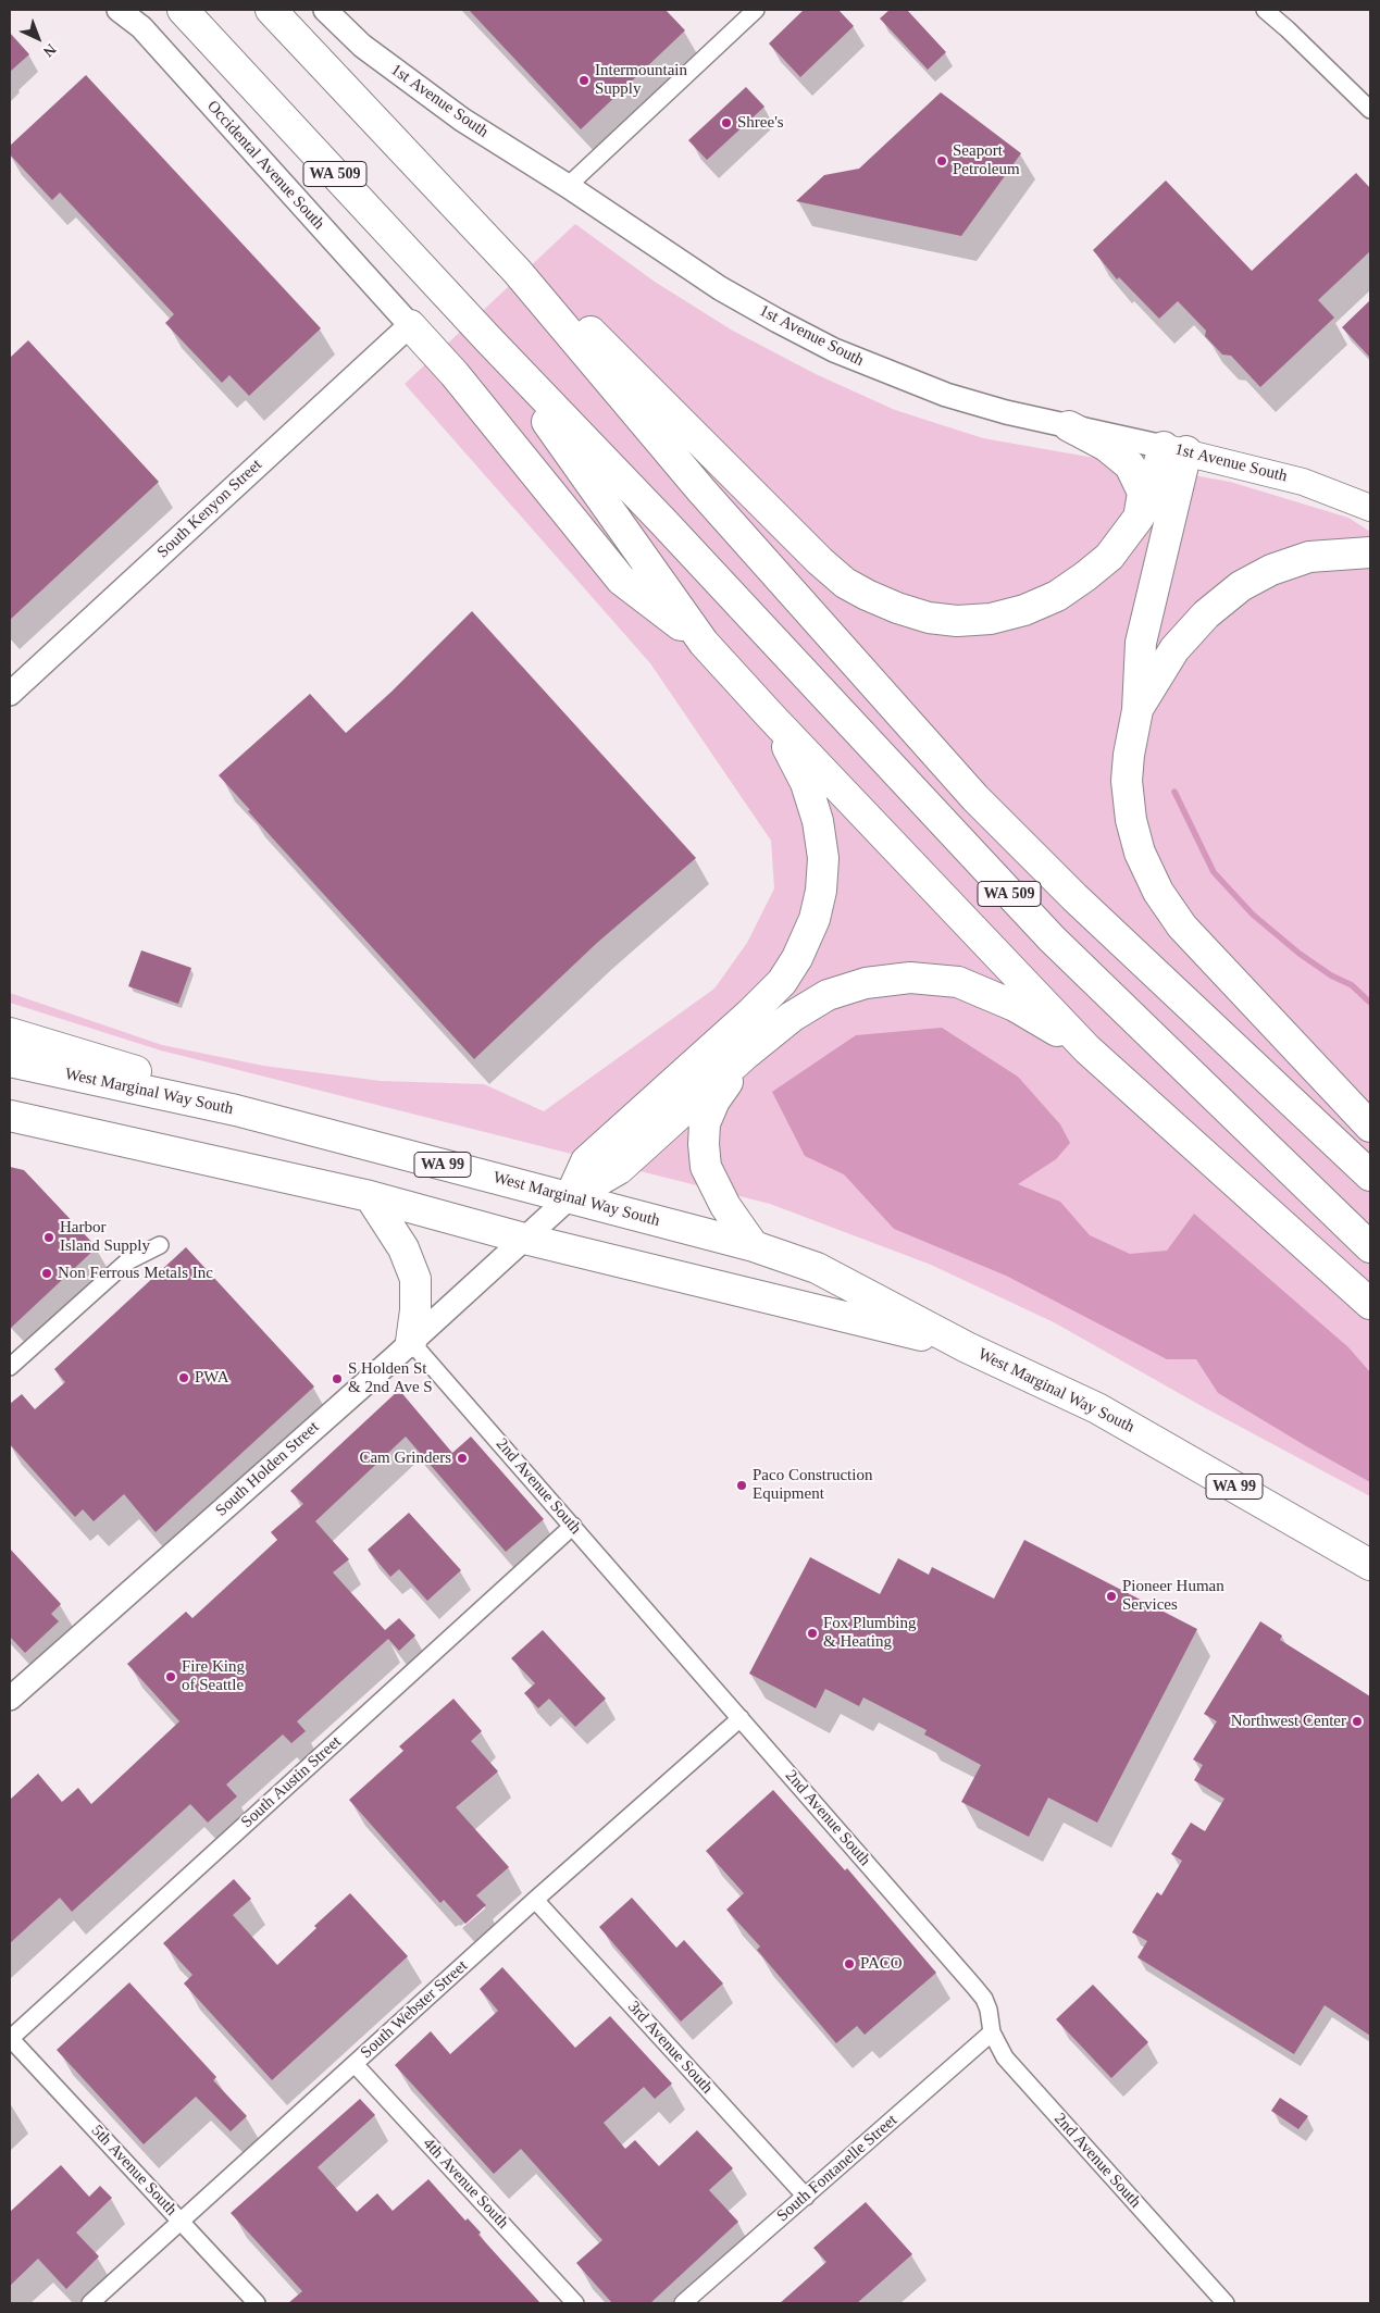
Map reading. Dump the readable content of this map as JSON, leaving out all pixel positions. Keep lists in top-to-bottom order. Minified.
{"streets":{"highway":["WA 509","West Marginal Way South","WA 99"],"main road":["1st Avenue South"],"street":["Occidental Avenue South","South Kenyon Street","South Holden Street","2nd Avenue South","South Austin Street","South Webster Street","3rd Avenue South","South Fontanelle Street","5th Avenue South","4th Avenue South"]},"crossings":[["Occidental Avenue South","South Kenyon Street"],["West Marginal Way South","South Holden Street"],["South Holden Street","2nd Avenue South"],["2nd Avenue South","South Austin Street"],["2nd Avenue South","South Webster Street"],["2nd Avenue South","South Fontanelle Street"],["South Austin Street","5th Avenue South"],["South Webster Street","3rd Avenue South"],["South Webster Street","5th Avenue South"],["South Webster Street","4th Avenue South"],["3rd Avenue South","South Fontanelle Street"]],"places":["Intermountain Supply","Shree's","Seaport Petroleum","Harbor Island Supply","Non Ferrous Metals Inc","PWA","S Holden St & 2nd Ave S","Cam Grinders","Paco Construction Equipment","Pioneer Human Services","Fox Plumbing & Heating","Fire King of Seattle","Northwest Center","PACO"],"north":"bottom right"}
